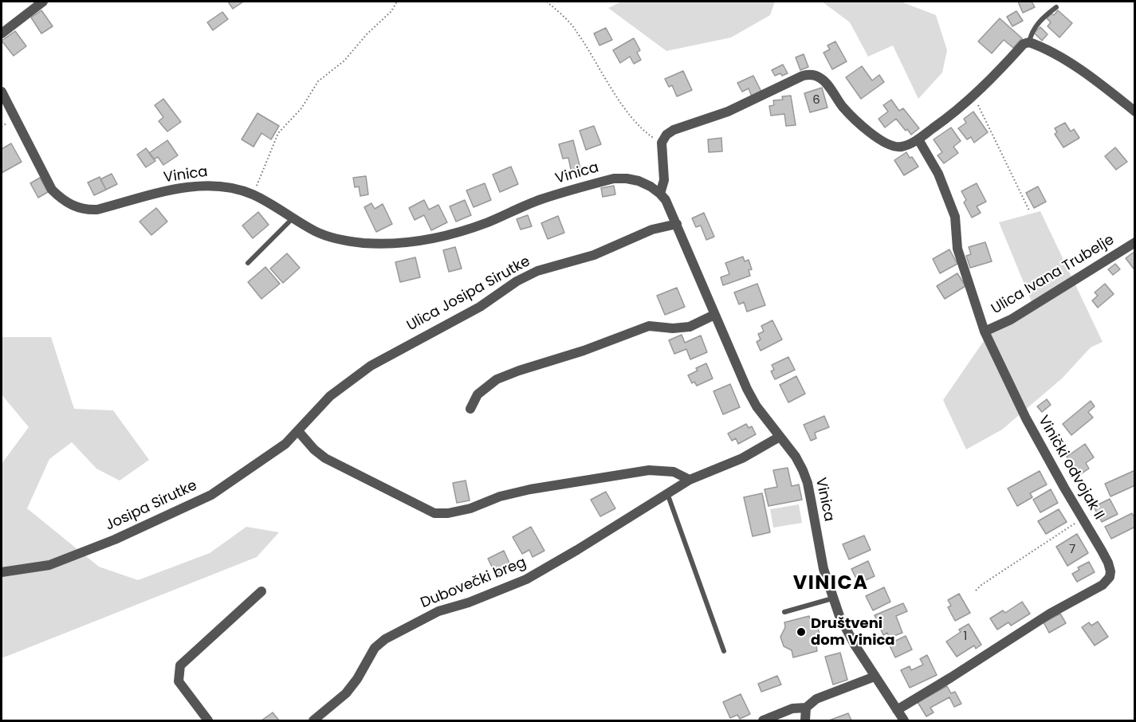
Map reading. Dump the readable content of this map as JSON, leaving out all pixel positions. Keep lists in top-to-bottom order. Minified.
{"streets":{"street":["Vinica","Ulica Ivana Trubelje","Ulica Josipa Sirutke","Vinički odvojak II","Josipa Sirutke","Dubovečki breg"]},"crossings":[["Vinica","Ulica Josipa Sirutke"],["Vinica","Vinički odvojak II"],["Vinica","Dubovečki breg"],["Ulica Ivana Trubelje","Vinički odvojak II"],["Ulica Josipa Sirutke","Josipa Sirutke"]],"districts":["VINICA"],"places":["Društveni dom Vinica"],"house_numbers":["6","7","1"]}
